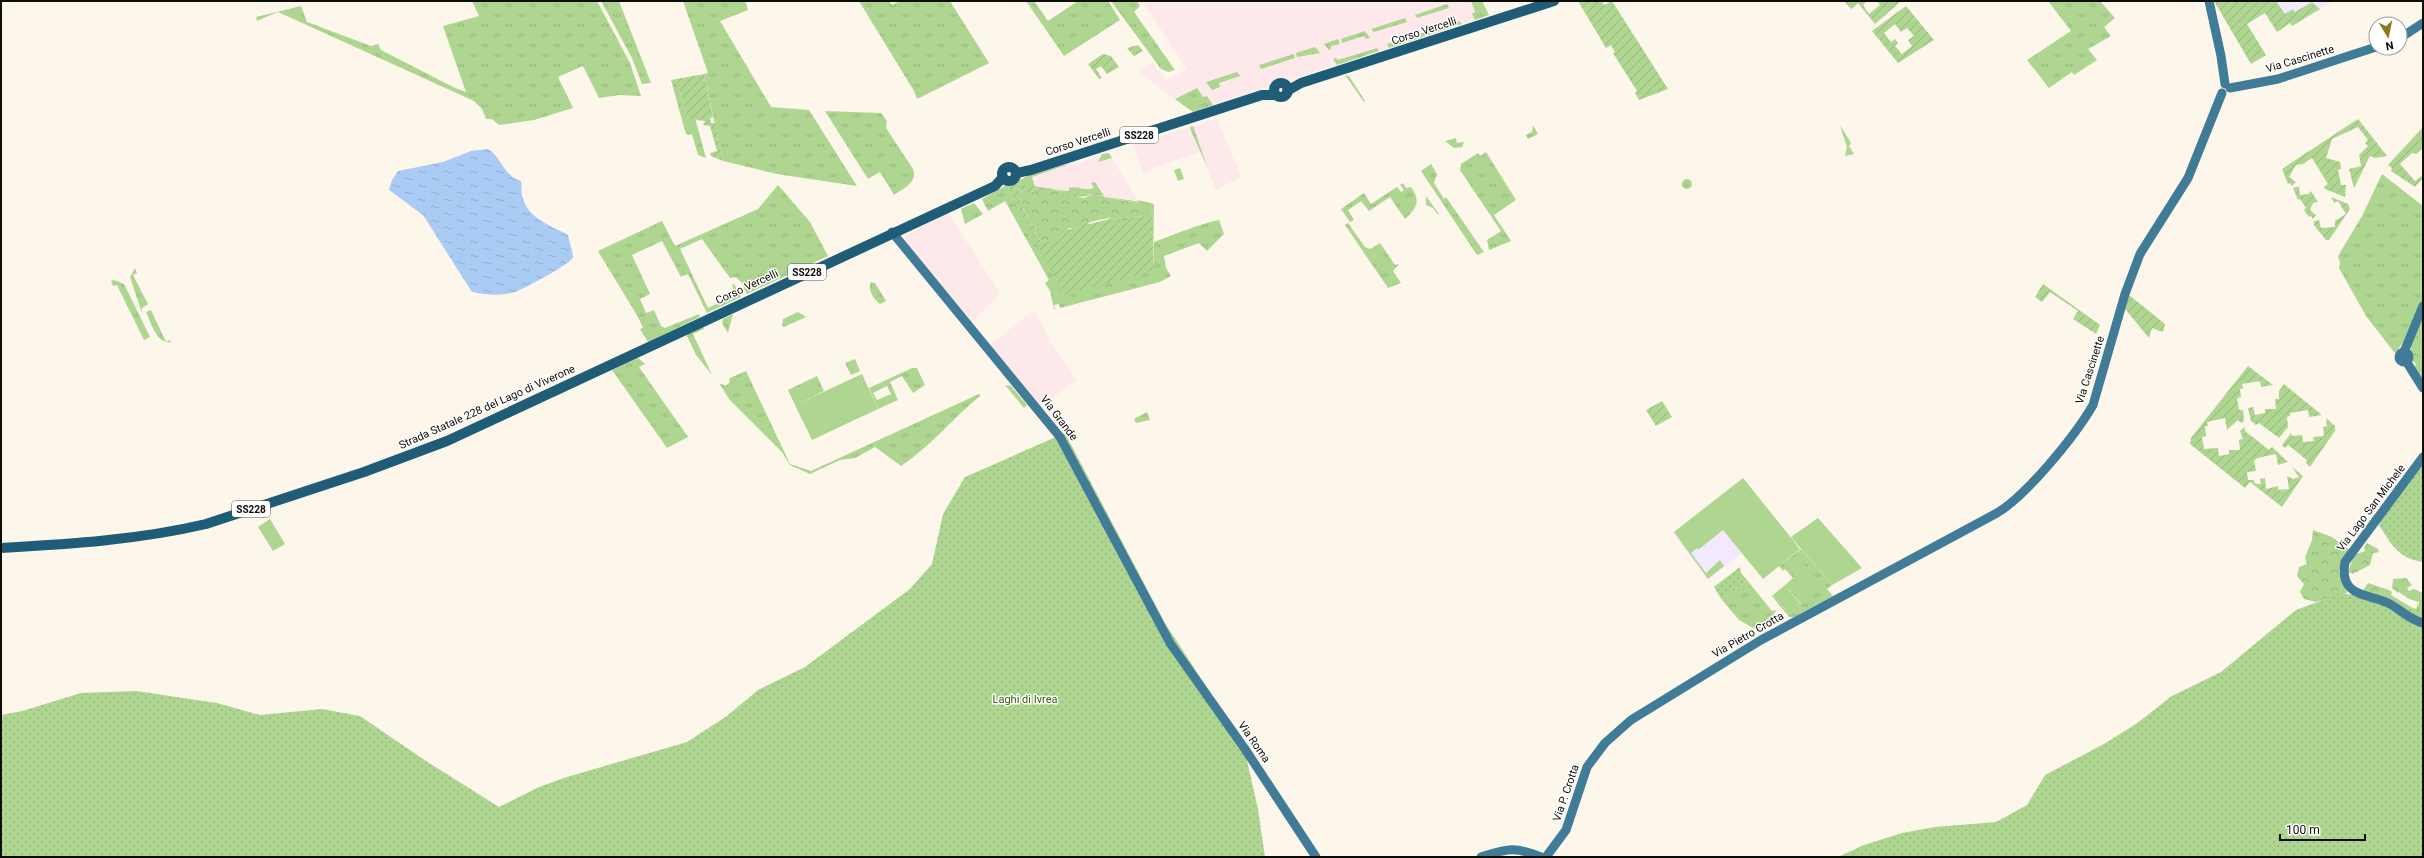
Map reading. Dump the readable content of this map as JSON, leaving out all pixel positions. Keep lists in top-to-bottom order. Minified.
{"streets":{"main road":["Corso Vercelli","SS228","Strada Statale 228 del Lago di Viverone"],"street":["Via Cascinette","Via Grande","Via Lago San Michele","Via Pietro Crotta","Via Roma","Via P. Crotta"]},"crossings":[["Corso Vercelli","Strada Statale 228 del Lago di Viverone"],["Corso Vercelli","Via Grande"],["Via Cascinette","Via Pietro Crotta"],["Via Grande","Via Roma"],["Via Pietro Crotta","Via P. Crotta"]],"parks":["Laghi di Ivrea"],"scale_bar":"100 m","north":"bottom"}
